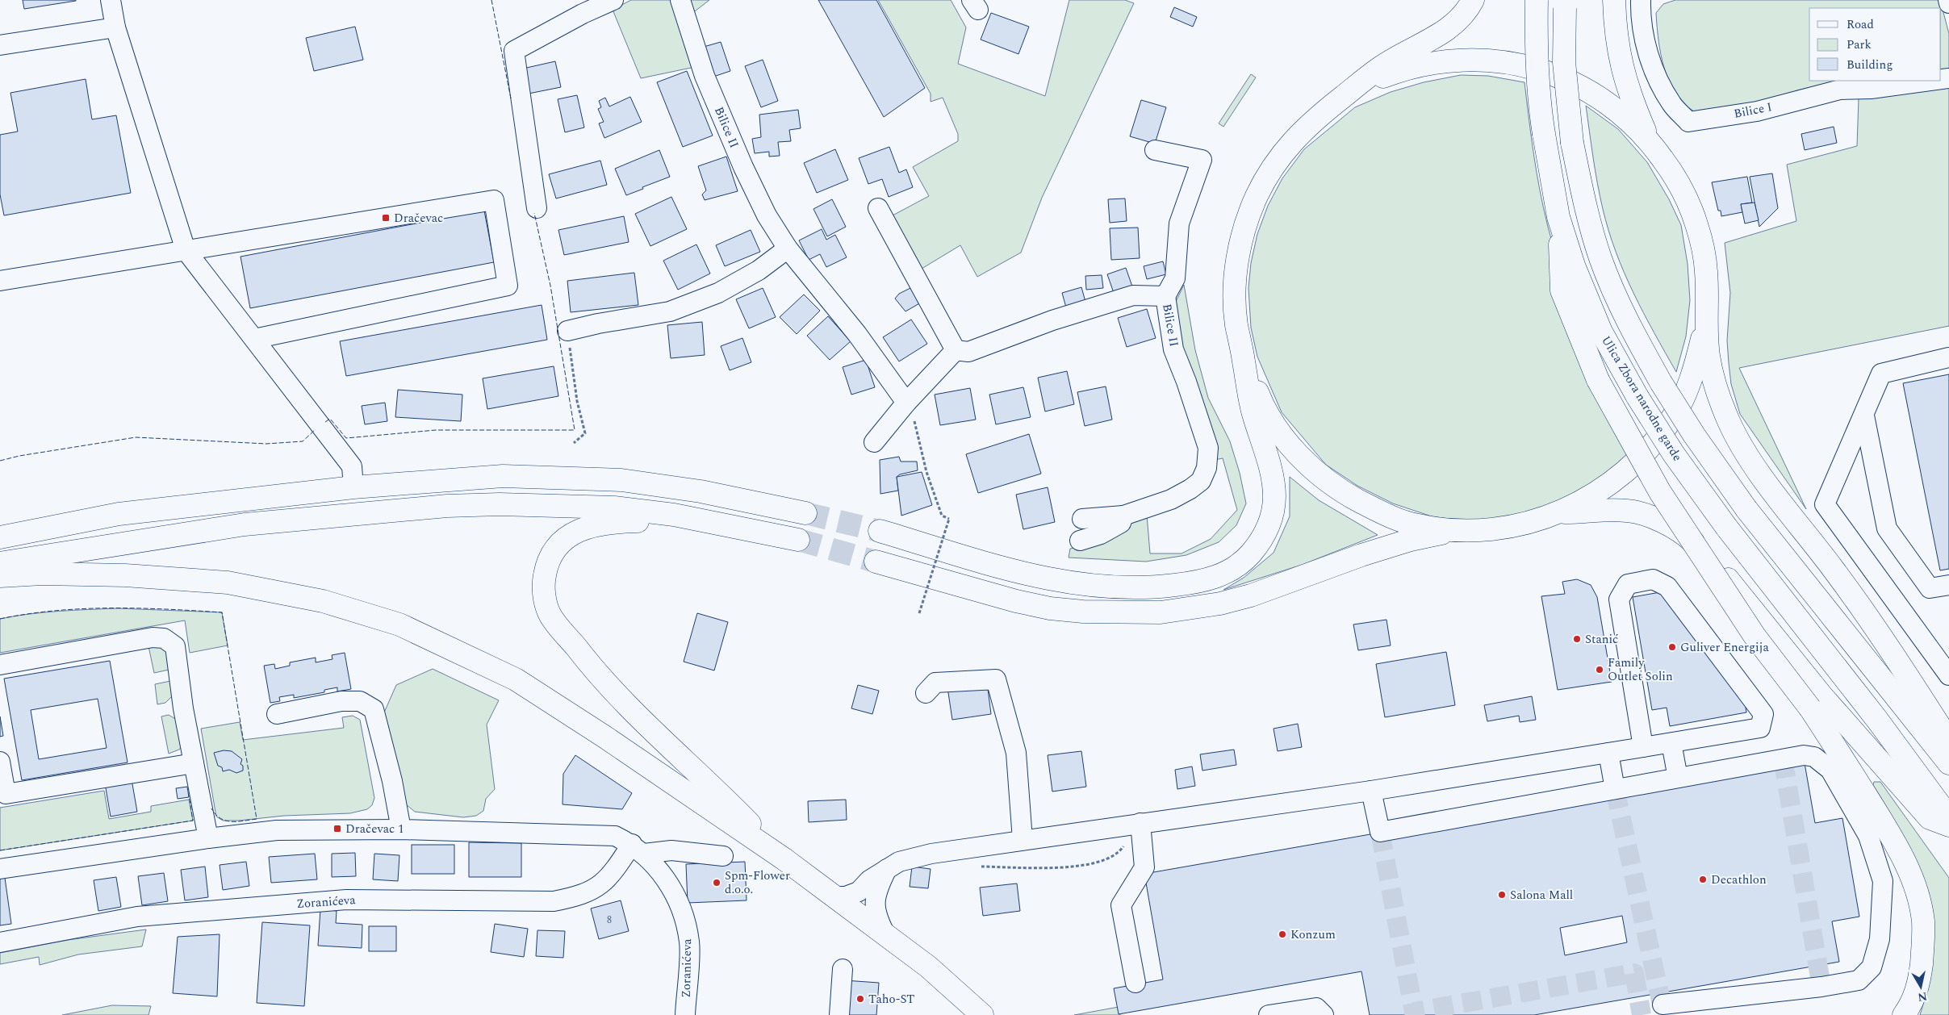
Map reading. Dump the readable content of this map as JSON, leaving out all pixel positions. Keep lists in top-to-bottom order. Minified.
{"streets":{"main road":["Ulica Zbora narodne garde"],"street":["Bilice I","Bilice II","Zoranićeva"]},"places":{"transit":["Dračevac","Dračevac 1"],"other":["Stanić","Guliver Energija","Family Outlet Solin","Decathlon","Spm-Flower d.o.o.","Salona Mall","Konzum","Taho-ST"]},"house_numbers":["8"],"legend":["Road","Park","Building"],"north":"bottom"}
